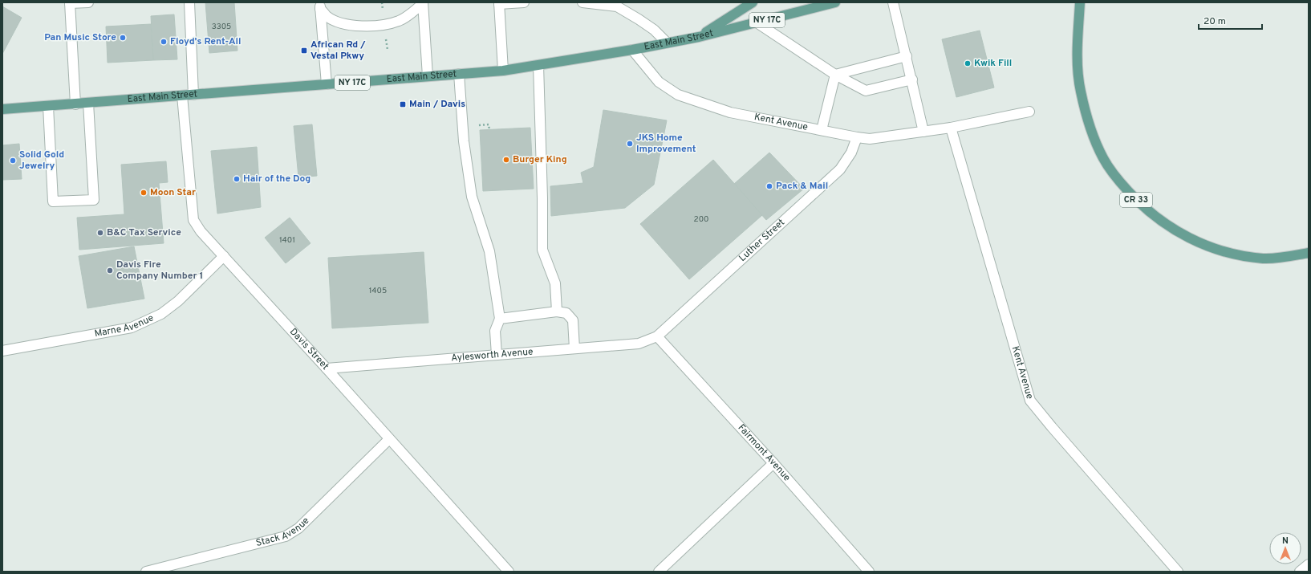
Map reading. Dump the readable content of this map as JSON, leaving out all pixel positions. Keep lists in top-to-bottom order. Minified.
{"streets":{"main road":["NY 17C","East Main Street","CR 33"],"street":["Kent Avenue","Luther Street","Marne Avenue","Davis Street","Aylesworth Avenue","Fairmont Avenue","Stack Avenue"]},"crossings":[["East Main Street","Kent Avenue"],["East Main Street","Davis Street"],["Kent Avenue","Luther Street"],["Luther Street","Aylesworth Avenue"],["Luther Street","Fairmont Avenue"],["Marne Avenue","Davis Street"],["Davis Street","Aylesworth Avenue"],["Davis Street","Stack Avenue"],["Aylesworth Avenue","Fairmont Avenue"]],"places":{"other":["Pan Music Store","Floyd's Rent-All","Kwik Fill","JKS Home Improvement","Burger King","Solid Gold Jewelry","Hair of the Dog","Pack & Mail","Moon Star","B&C Tax Service","Davis Fire Company Number 1"],"transit":["African Rd / Vestal Pkwy","Main / Davis"]},"house_numbers":["3305","200","1401","1405"],"scale_bar":"20 m","north":"top"}
